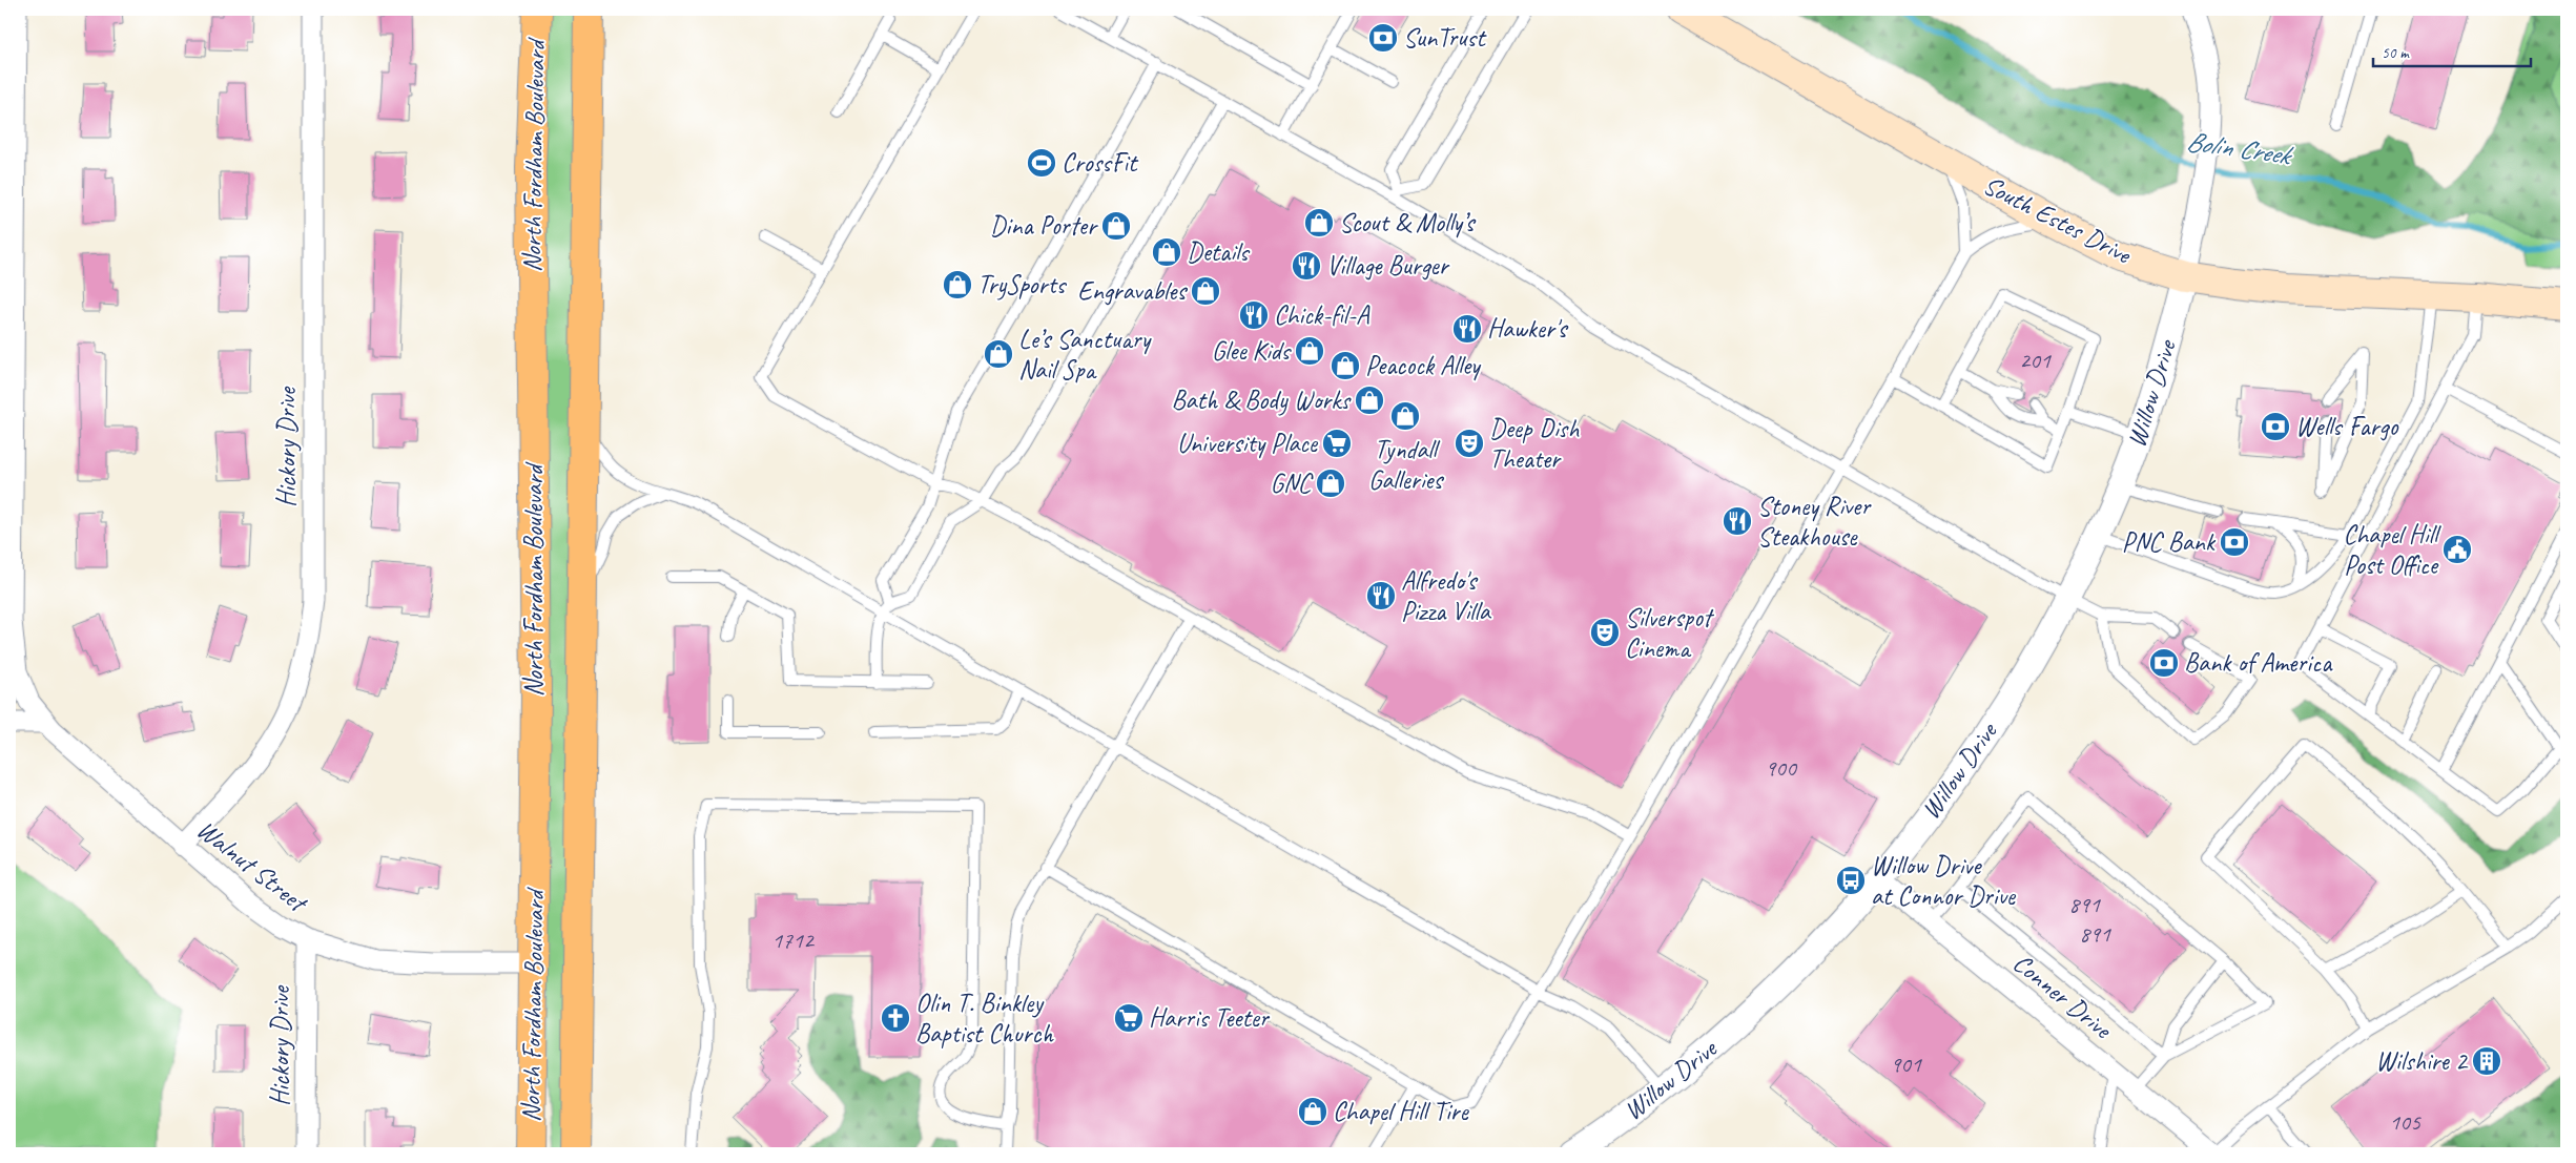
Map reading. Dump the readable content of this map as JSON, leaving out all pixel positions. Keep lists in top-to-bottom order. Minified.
{"streets":{"highway":["North Fordham Boulevard"],"main road":["South Estes Drive"],"street":["Willow Drive","Hickory Drive","Walnut Street","Conner Drive"]},"crossings":[["North Fordham Boulevard","Walnut Street"],["South Estes Drive","Willow Drive"],["Willow Drive","Conner Drive"],["Hickory Drive","Walnut Street"]],"water":["Bolin Creek"],"places":{"bank":["SunTrust","Wells Fargo","PNC Bank","Bank of America"],"sports":["CrossFit"],"shop":["Scout & Molly’s","Dina Porter","Details","TrySports","Engravables","Glee Kids","Le’s Sanctuary Nail Spa","Peacock Alley","Bath & Body Works","Tyndall Galleries","GNC","Chapel Hill Tire"],"restaurant":["Village Burger","Chick-fil-A","Hawker's","Stoney River Steakhouse","Alfredo's Pizza Villa"],"supermarket":["University Place","Harris Teeter"],"theatre":["Deep Dish Theater","Silverspot Cinema"],"public building":["Chapel Hill Post Office"],"bus stop":["Willow Drive at Connor Drive"],"church":["Olin T. Binkley Baptist Church"],"building":["Wilshire 2"]},"house_numbers":["201","900","891","891","1712","901","105"],"scale_bar":"50 m"}
